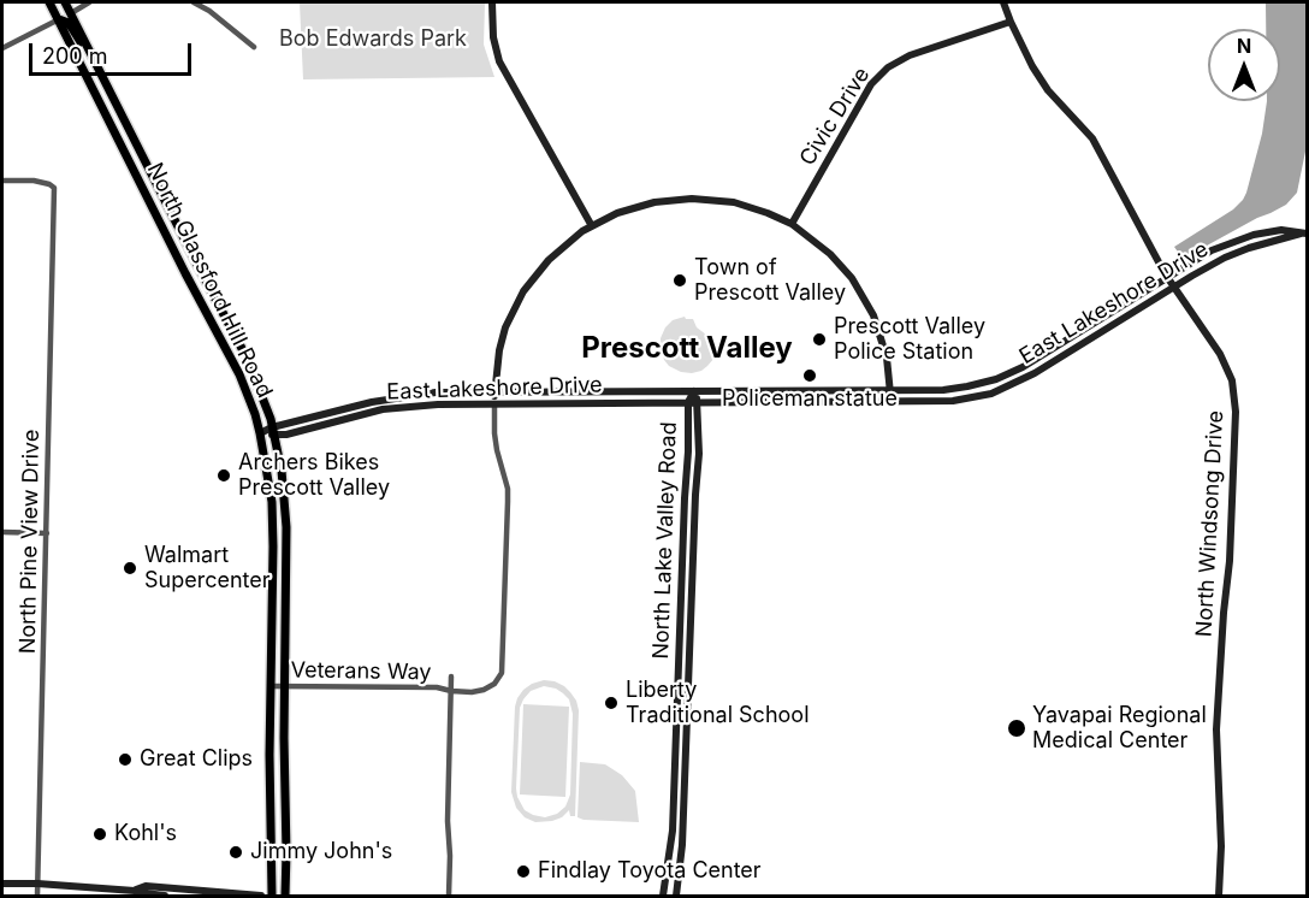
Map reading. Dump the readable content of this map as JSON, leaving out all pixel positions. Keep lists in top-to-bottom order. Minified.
{"streets":{"main road":["North Glassford Hill Road"],"street":["Civic Drive","East Lakeshore Drive","North Windsong Drive","North Lake Valley Road","North Pine View Drive","Veterans Way"]},"crossings":[["Civic Drive","North Windsong Drive"],["North Glassford Hill Road","East Lakeshore Drive"],["North Glassford Hill Road","Veterans Way"],["East Lakeshore Drive","North Windsong Drive"],["East Lakeshore Drive","North Lake Valley Road"],["East Lakeshore Drive","Veterans Way"]],"districts":["Prescott Valley"],"parks":["Bob Edwards Park"],"places":["Town of Prescott Valley","Prescott Valley Police Station","Policeman statue","Archers Bikes Prescott Valley","Walmart Supercenter","Liberty Traditional School","Yavapai Regional Medical Center","Great Clips","Kohl's","Jimmy John's","Findlay Toyota Center"],"scale_bar":"200 m","north":"top"}
